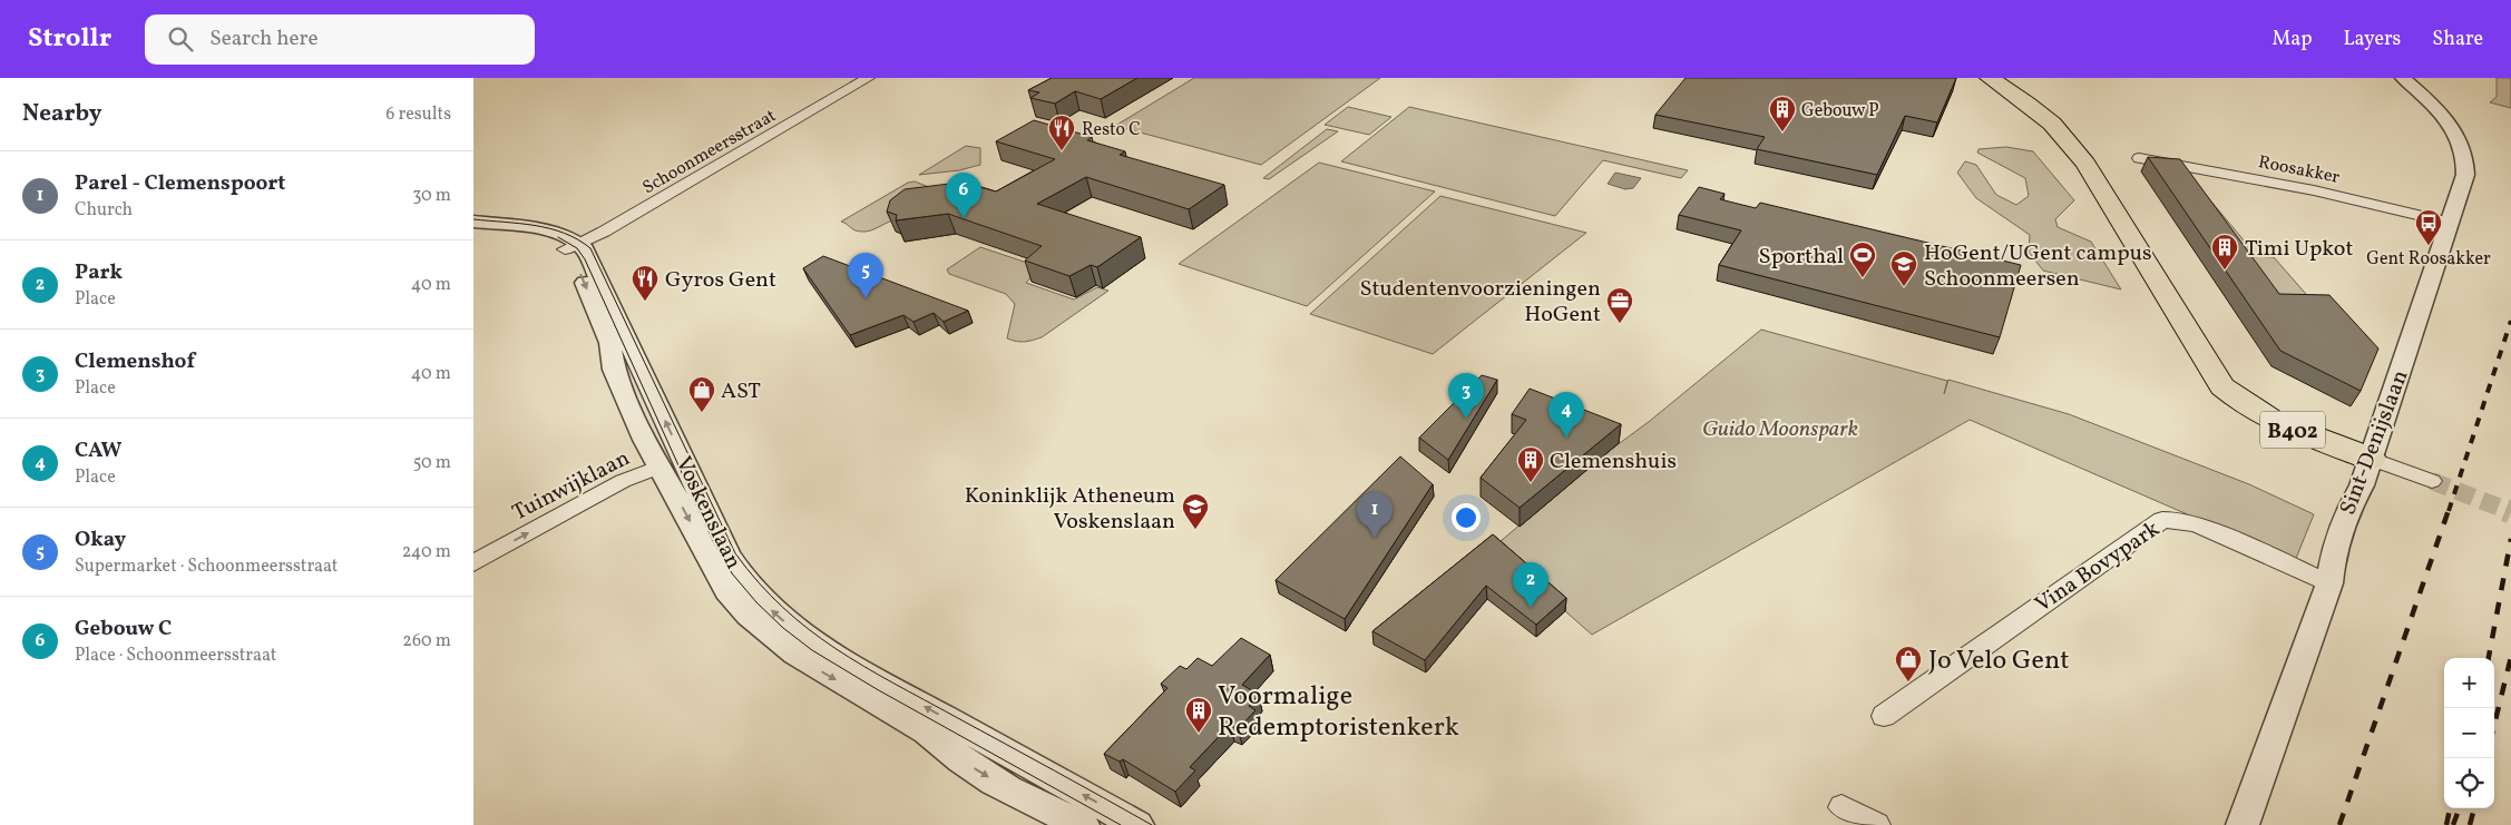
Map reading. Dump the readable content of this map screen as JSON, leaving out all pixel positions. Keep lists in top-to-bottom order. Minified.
{"streets":{"main road":["B402"],"street":["Schoonmeersstraat","Roosakker","Sint-Denijslaan","Tuinwijklaan","Voskenslaan","Vina Bovypark"]},"crossings":[["Schoonmeersstraat","Voskenslaan"],["Roosakker","Sint-Denijslaan"],["B402","Sint-Denijslaan"],["Sint-Denijslaan","Vina Bovypark"],["Tuinwijklaan","Voskenslaan"]],"one_way":["Tuinwijklaan"],"parks":["Guido Moonspark"],"places":{"building":["Gebouw P","Timi Upkot","Clemenshuis","Voormalige Redemptoristenkerk"],"restaurant":["Resto C","Gyros Gent"],"bus stop":["Gent Roosakker"],"sports":["Sporthal"],"school or university":["HoGent/UGent campus Schoonmeersen","Koninklijk Atheneum Voskenslaan"],"office":["Studentenvoorzieningen HoGent"],"shop":["AST","Jo Velo Gent"]},"page":{"header":"Strollr","search":"Search here","nav":["Map","Layers","Share"],"heading":["Nearby","6 results"],"list":[{"mark":"1","name":"Parel - Clemenspoort","note":"Church","value":"30 m"},{"mark":"2","name":"Park","note":"Place","value":"40 m"},{"mark":"3","name":"Clemenshof","note":"Place","value":"40 m"},{"mark":"4","name":"CAW","note":"Place","value":"50 m"},{"mark":"5","name":"Okay","note":"Supermarket · Schoonmeersstraat","value":"240 m"},{"mark":"6","name":"Gebouw C","note":"Place · Schoonmeersstraat","value":"260 m"}],"pins":["6","5","3","4","1","2"],"map_buttons":["+","−"]}}
